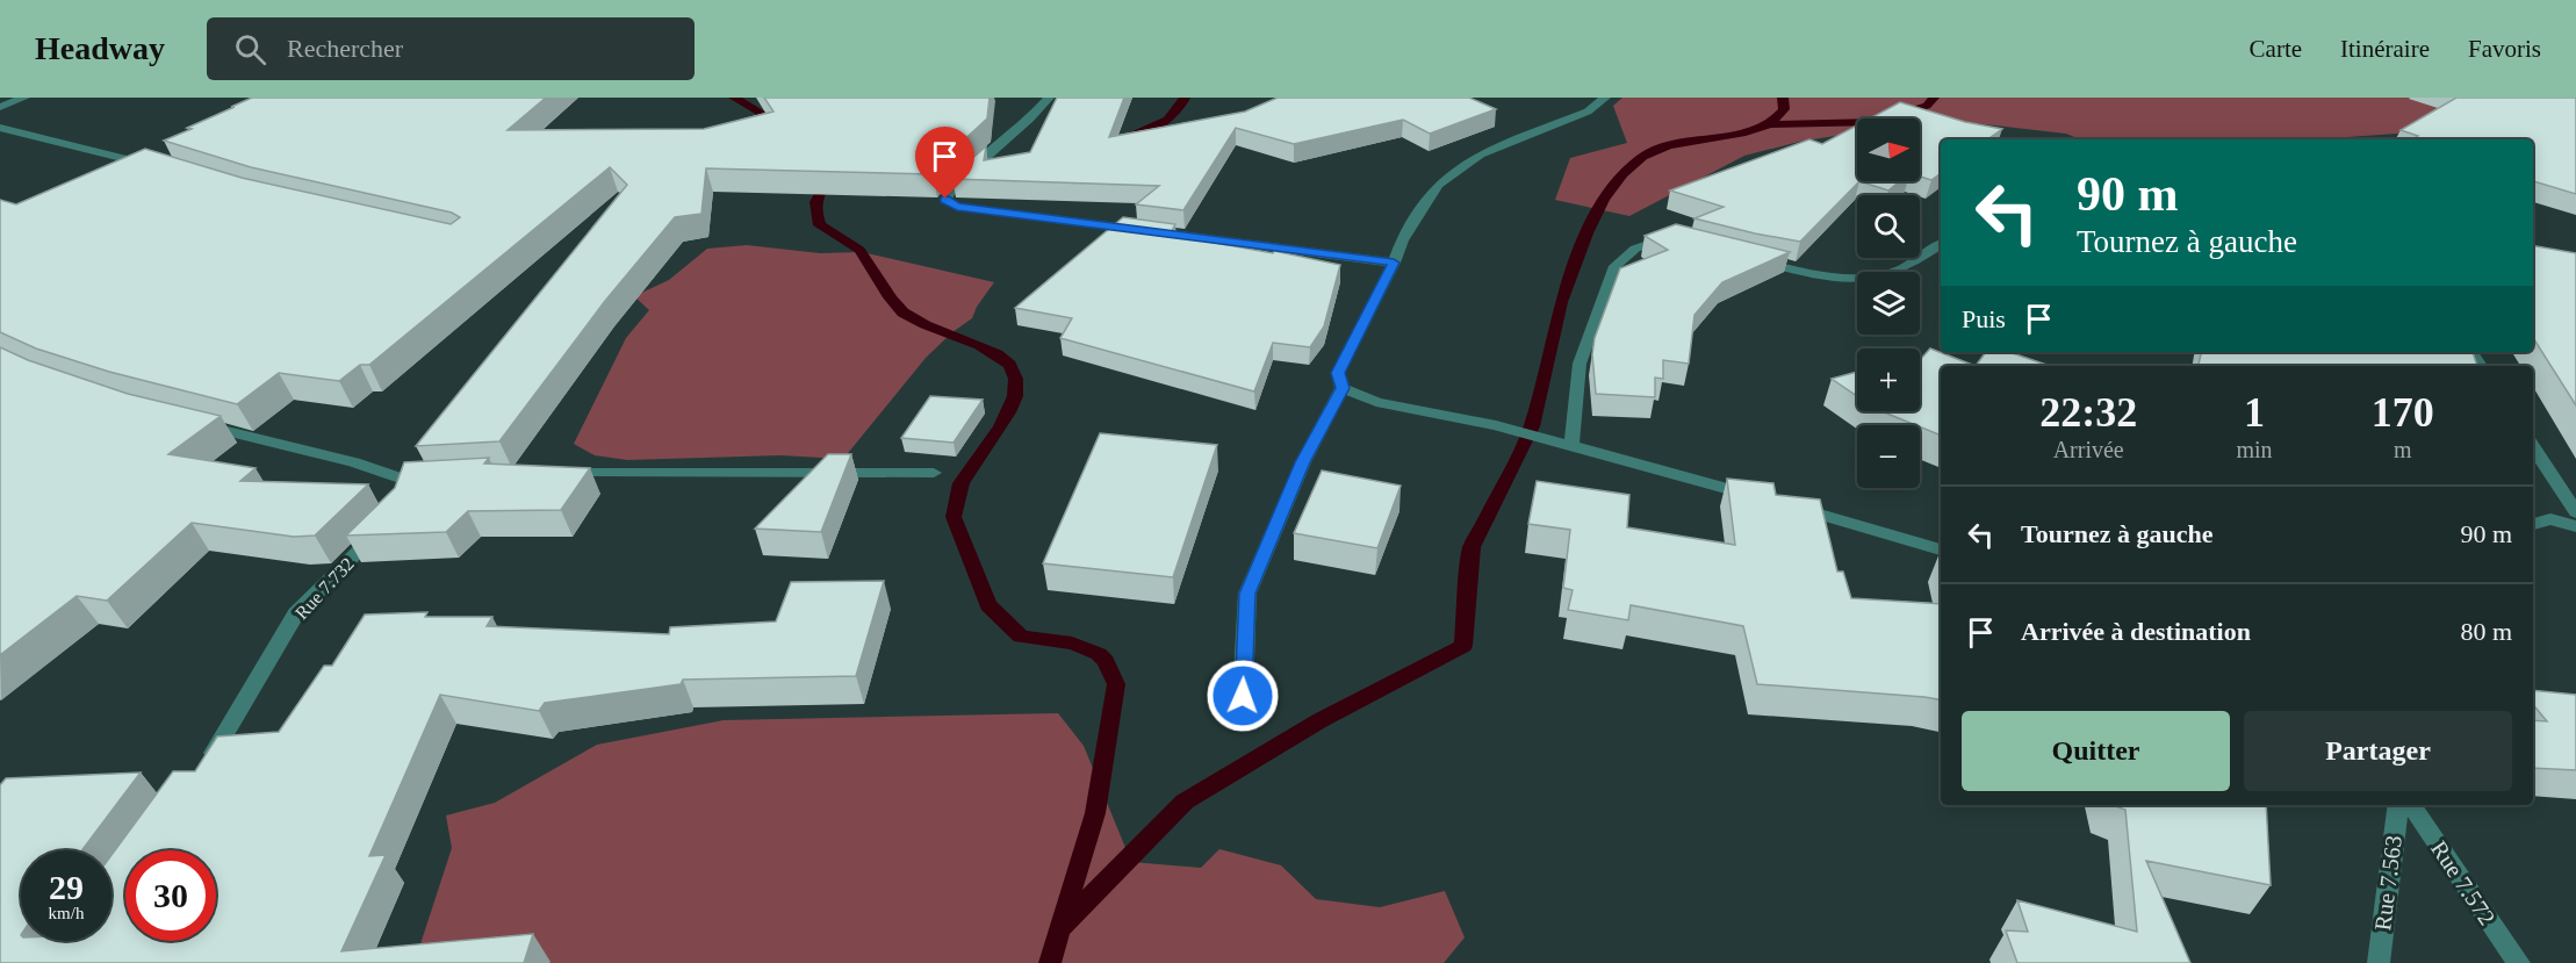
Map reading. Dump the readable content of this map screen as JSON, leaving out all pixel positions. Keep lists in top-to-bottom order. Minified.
{"streets":{"street":["Rue 7.732","Rue 7.563","Rue 7.572"]},"north":"right","page":{"header":"Headway","search":"Rechercher","nav":["Carte","Itinéraire","Favoris"],"map_buttons":["+","−"],"turn":["90 m","Tournez à gauche"],"then":"Puis","eta":["22:32","Arrivée","1","min","170","m"],"list":[{"name":"Tournez à gauche","value":"90 m"},{"name":"Arrivée à destination","value":"80 m"}],"buttons":["Quitter","Partager"],"speed":"29 km/h","limit":"30"}}
